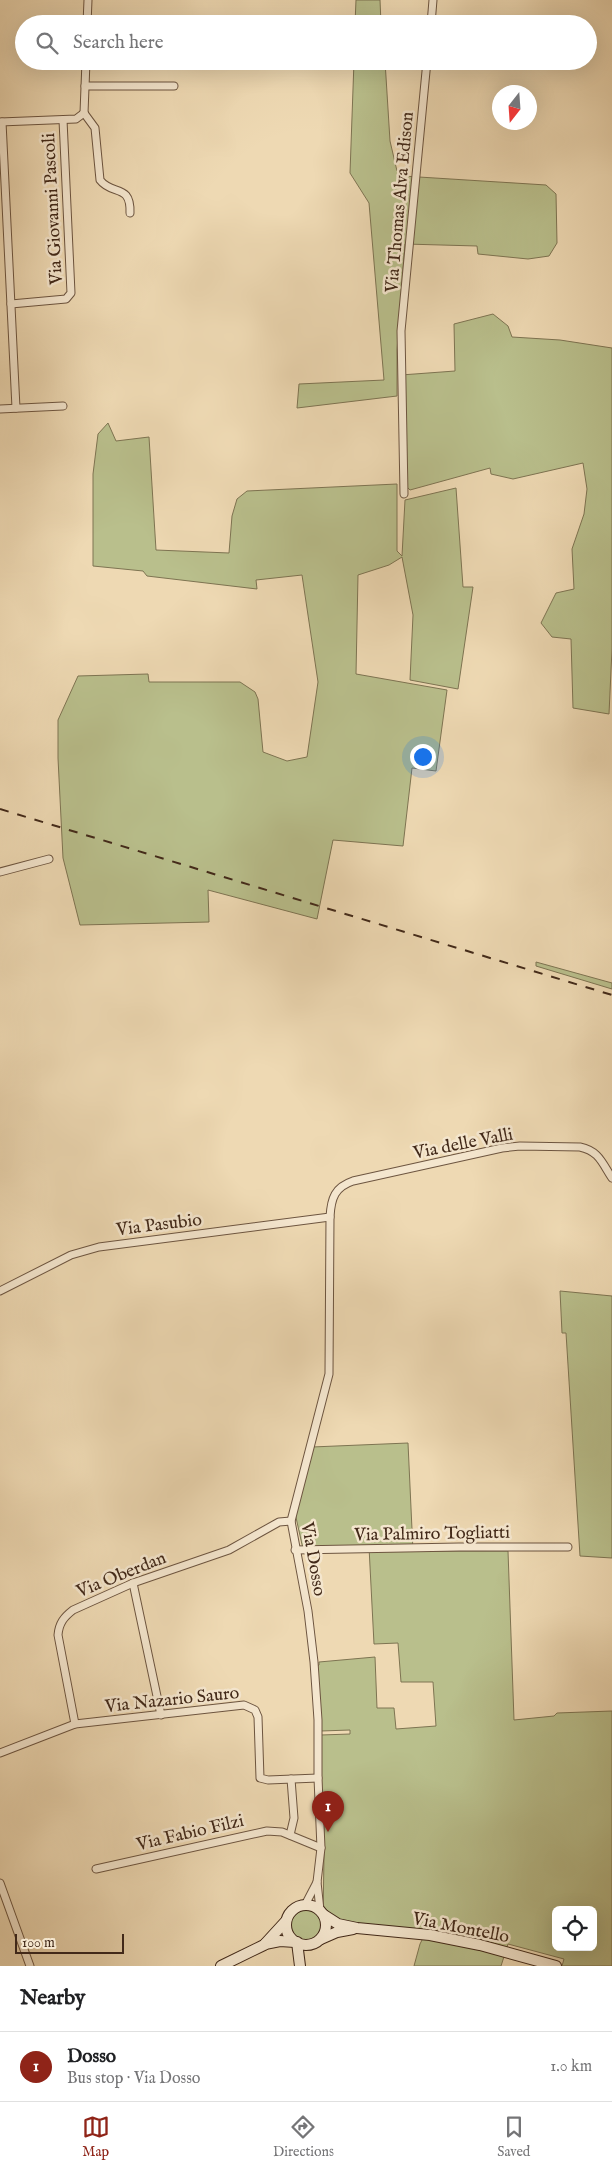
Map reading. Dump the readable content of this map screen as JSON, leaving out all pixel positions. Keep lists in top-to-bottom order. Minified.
{"streets":{"street":["Via Thomas Alva Edison","Via Giovanni Pascoli","Via delle Valli","Via Pasubio","Via Palmiro Togliatti","Via Dosso","Via Oberdan","Via Nazario Sauro","Via Fabio Filzi","Via Montello"]},"crossings":[["Via delle Valli","Via Pasubio"],["Via delle Valli","Via Dosso"],["Via Pasubio","Via Dosso"],["Via Palmiro Togliatti","Via Dosso"],["Via Dosso","Via Oberdan"],["Via Dosso","Via Nazario Sauro"],["Via Dosso","Via Fabio Filzi"],["Via Dosso","Via Montello"],["Via Oberdan","Via Nazario Sauro"]],"scale_bar":"100 m","north":"bottom","page":{"search":"Search here","pins":"1","scale":"100 m","heading":"Nearby","list":[{"mark":"1","name":"Dosso","note":"Bus stop · Via Dosso","value":"1.0 km"}],"nav":["Map","Directions","Saved"]}}
